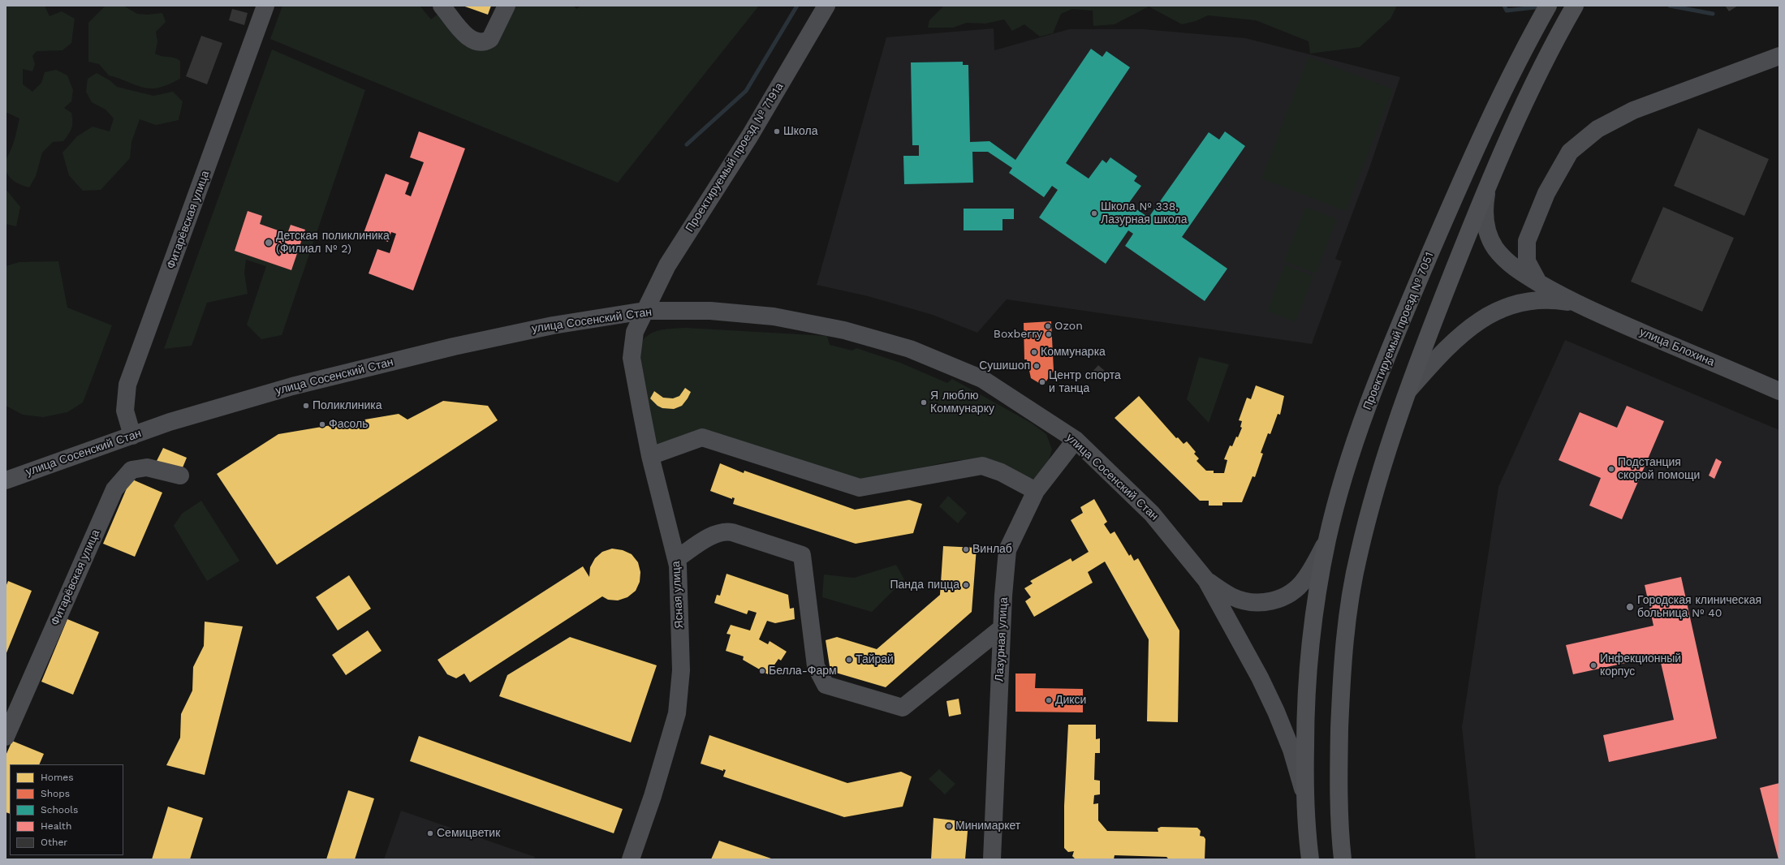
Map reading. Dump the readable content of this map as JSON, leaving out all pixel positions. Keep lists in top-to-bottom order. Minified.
{"streets":{"main road":["Проектируемый проезд № 7051"],"street":["Проектируемый проезд № 7191а","Фитарёвская улица","улица Сосенский Стан","улица Блохина","Ясная улица","Лазурная улица"]},"crossings":[["Проектируемый проезд № 7191а","улица Сосенский Стан"],["Проектируемый проезд № 7191а","Ясная улица"],["Фитарёвская улица","улица Сосенский Стан"],["улица Сосенский Стан","Ясная улица"],["улица Сосенский Стан","Лазурная улица"]],"places":["Школа","Школа № 338, Лазурная школа","Детская поликлиника (Филиал № 2)","Ozon","Boxberry","Коммунарка","Сушишоп","Центр спорта и танца","Я люблю Коммунарку","Поликлиника","Фасоль","Подстанция скорой помощи","Винлаб","Панда пицца","Городская клиническая больница № 40","Тайрай","Инфекционный корпус","Белла-Фарм","Дикси","Минимаркет","Семицветик"],"legend":["Homes","Shops","Schools","Health","Other"]}
